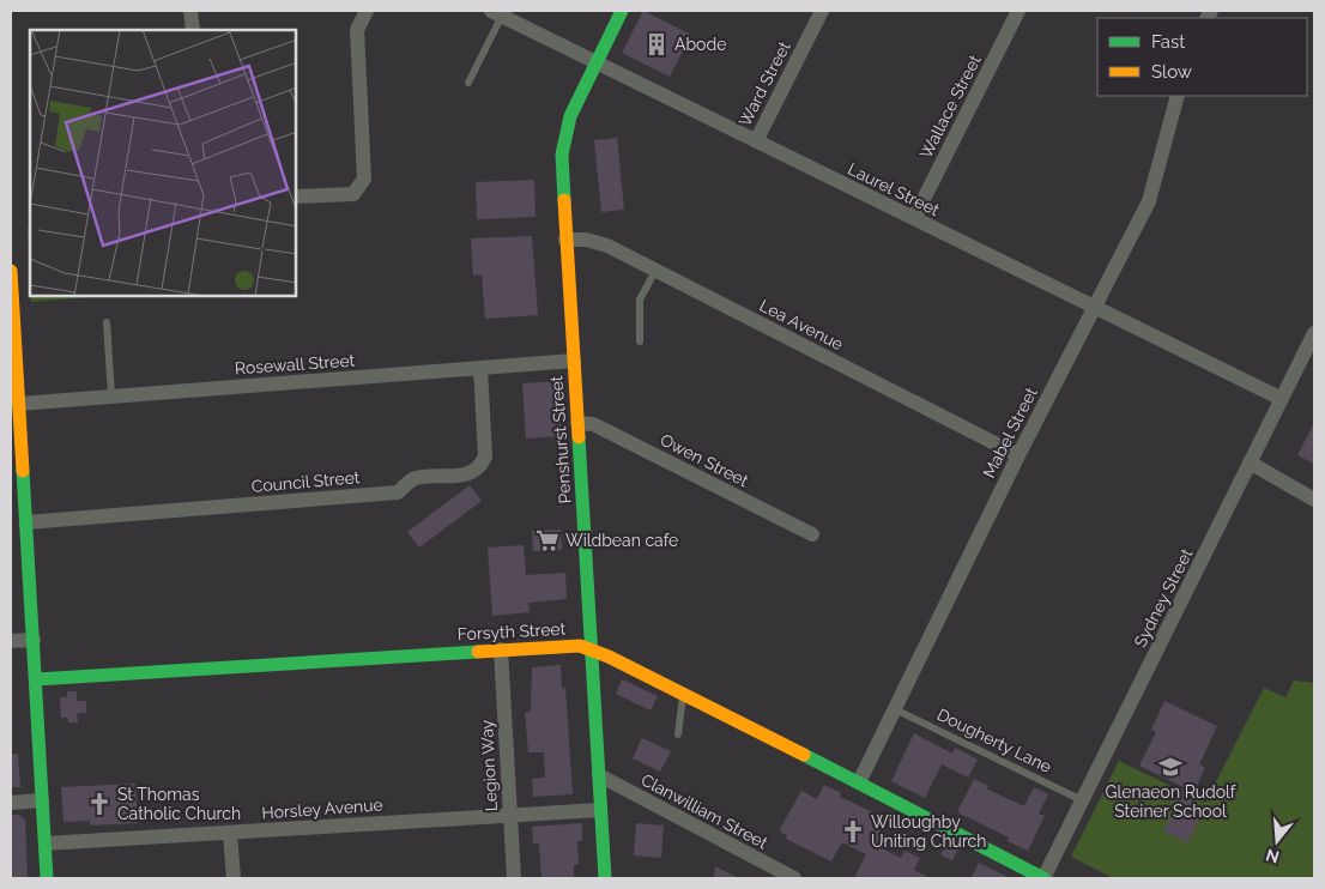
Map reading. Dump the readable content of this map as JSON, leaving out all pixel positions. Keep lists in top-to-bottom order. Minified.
{"streets":{"street":["Ward Street","Wallace Street","Laurel Street","Lea Avenue","Rosewall Street","Mabel Street","Penshurst Street","Owen Street","Council Street","Sydney Street","Forsyth Street","Legion Way","Horsley Avenue","Clanwilliam Street"],"lane":["Dougherty Lane"]},"crossings":[["Ward Street","Laurel Street"],["Wallace Street","Laurel Street"],["Laurel Street","Mabel Street"],["Laurel Street","Penshurst Street"],["Laurel Street","Sydney Street"],["Lea Avenue","Mabel Street"],["Lea Avenue","Penshurst Street"],["Rosewall Street","Penshurst Street"],["Rosewall Street","Council Street"],["Mabel Street","Forsyth Street"],["Mabel Street","Dougherty Lane"],["Penshurst Street","Owen Street"],["Penshurst Street","Forsyth Street"],["Penshurst Street","Horsley Avenue"],["Penshurst Street","Clanwilliam Street"],["Sydney Street","Forsyth Street"],["Sydney Street","Dougherty Lane"],["Forsyth Street","Legion Way"],["Legion Way","Horsley Avenue"]],"places":{"building":["Abode"],"supermarket":["Wildbean cafe"],"school or university":["Glenaeon Rudolf Steiner School"],"church":["St Thomas Catholic Church","Willoughby Uniting Church"]},"legend":["Fast","Slow"],"north":"bottom"}
